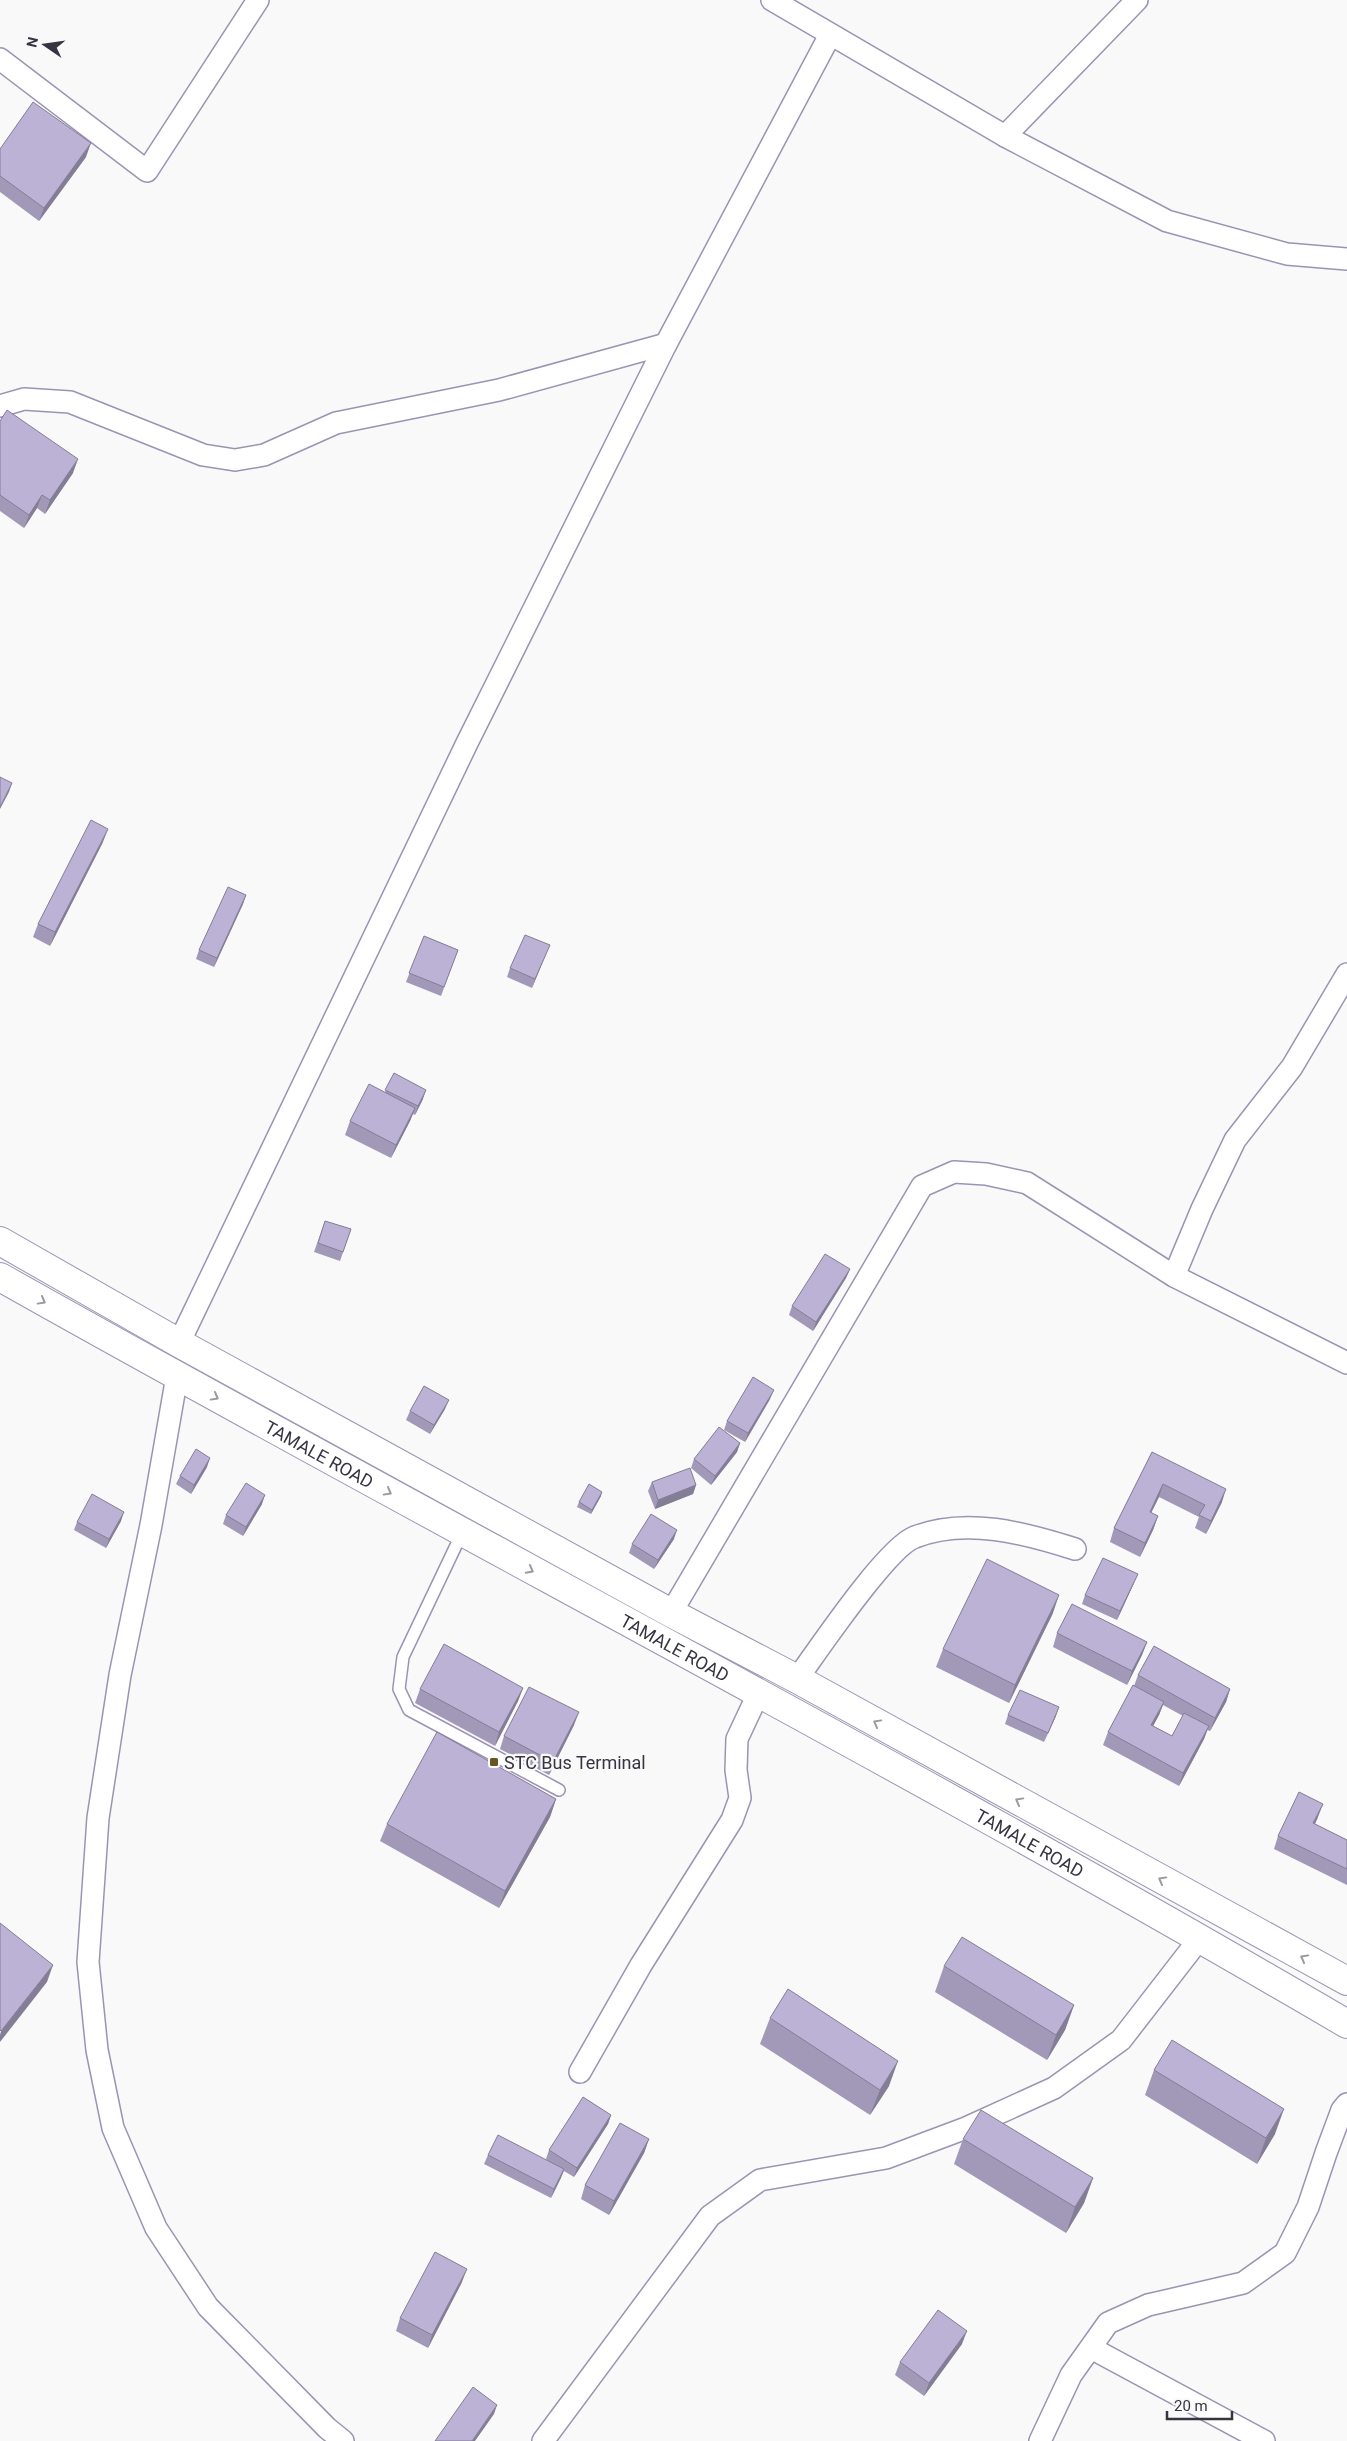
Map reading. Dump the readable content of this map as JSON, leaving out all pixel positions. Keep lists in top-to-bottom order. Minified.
{"streets":{"highway":["TAMALE ROAD"]},"places":{"transit":["STC Bus Terminal"]},"scale_bar":"20 m","north":"left"}
